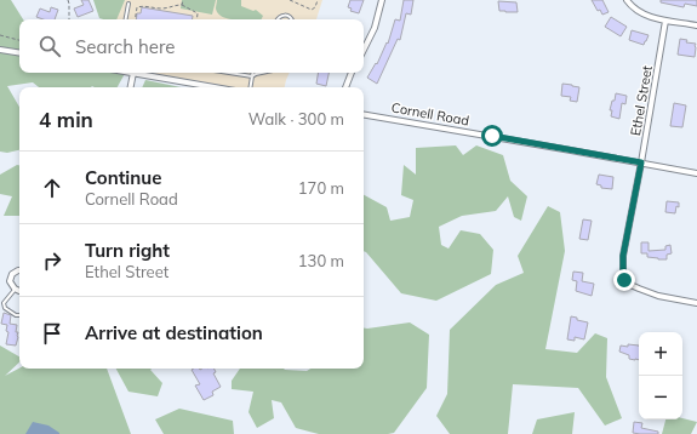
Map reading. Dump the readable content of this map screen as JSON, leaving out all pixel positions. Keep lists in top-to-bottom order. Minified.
{"streets":{"street":["Ethel Street","Cornell Road"]},"crossings":[["Ethel Street","Cornell Road"]],"page":{"search":"Search here","heading":["4 min","Walk · 300 m"],"list":[["Continue","Cornell Road","170 m"],["Turn right","Ethel Street","130 m"],"Arrive at destination"],"map_buttons":["+","−"]}}
